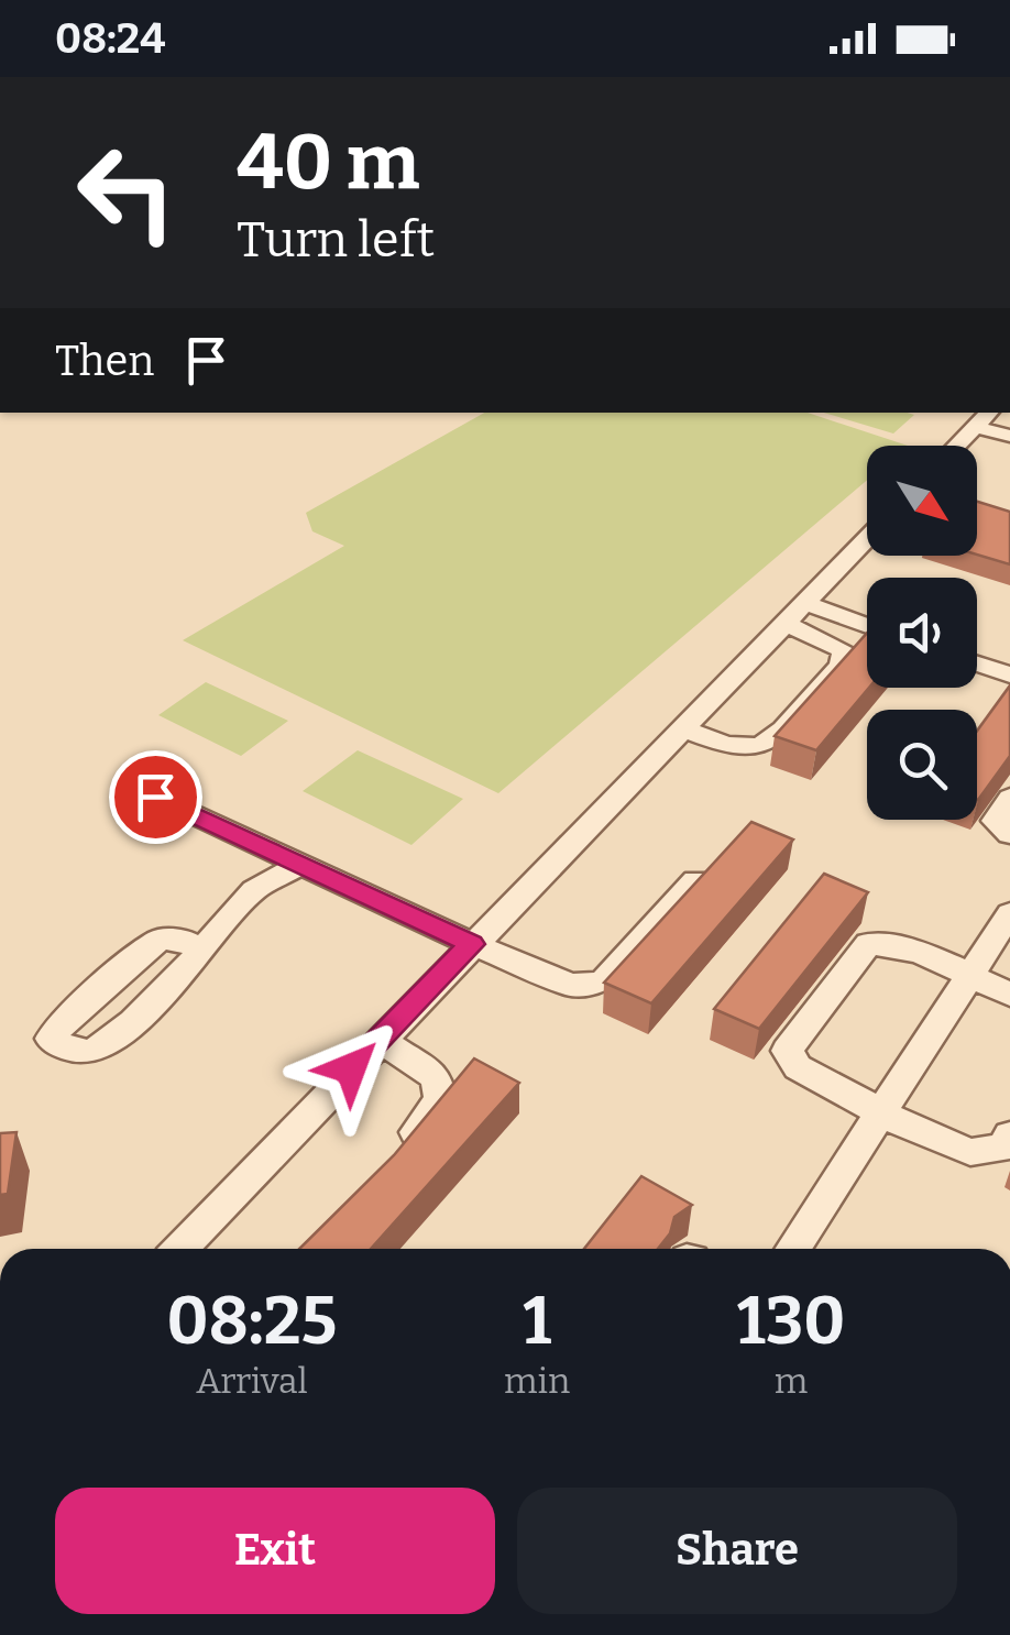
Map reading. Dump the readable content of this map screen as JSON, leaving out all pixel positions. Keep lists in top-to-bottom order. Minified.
{"north":"bottom right","page":{"status":"08:24","turn":["40 m","Turn left"],"then":"Then","eta":["08:25","Arrival","1","min","130","m"],"buttons":["Exit","Share"]}}
